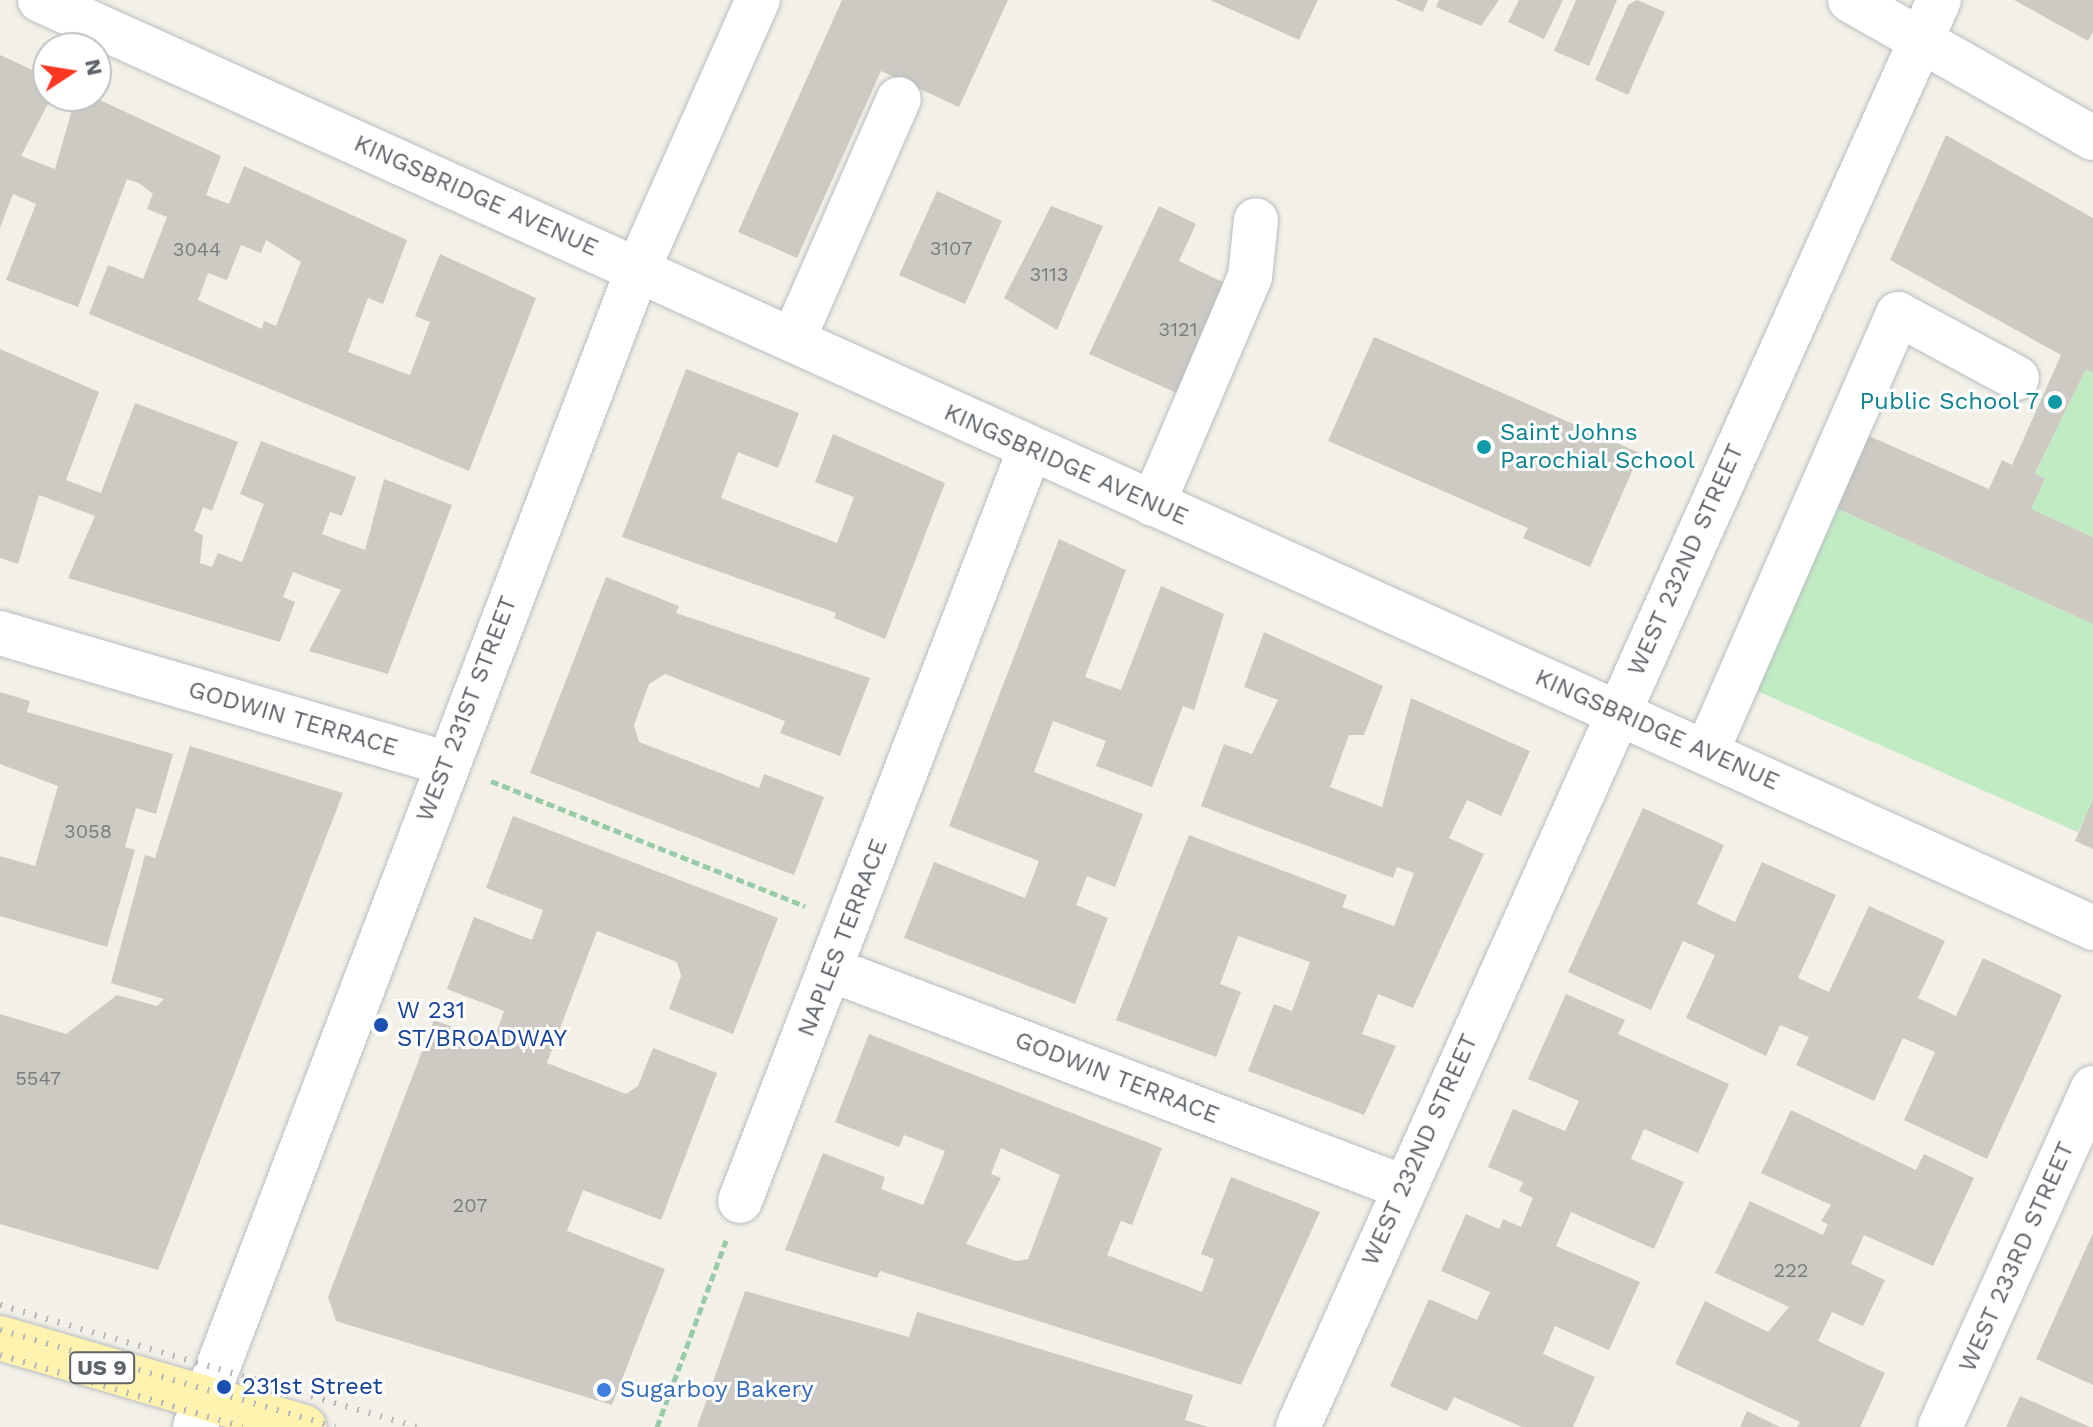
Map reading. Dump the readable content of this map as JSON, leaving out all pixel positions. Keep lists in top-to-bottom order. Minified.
{"streets":{"main road":["US 9"],"street":["KINGSBRIDGE AVENUE","WEST 232ND STREET","WEST 231ST STREET","GODWIN TERRACE","NAPLES TERRACE","WEST 233RD STREET"]},"crossings":[["KINGSBRIDGE AVENUE","WEST 232ND STREET"],["KINGSBRIDGE AVENUE","WEST 231ST STREET"],["KINGSBRIDGE AVENUE","NAPLES TERRACE"],["WEST 232ND STREET","GODWIN TERRACE"],["WEST 231ST STREET","GODWIN TERRACE"],["WEST 231ST STREET","US 9"],["GODWIN TERRACE","NAPLES TERRACE"]],"places":["Public School 7","Saint Johns Parochial School","W 231 ST/BROADWAY","231st Street","Sugarboy Bakery"],"house_numbers":["3107","3044","3113","3121","3058","5547","207","222"],"north":"right"}
